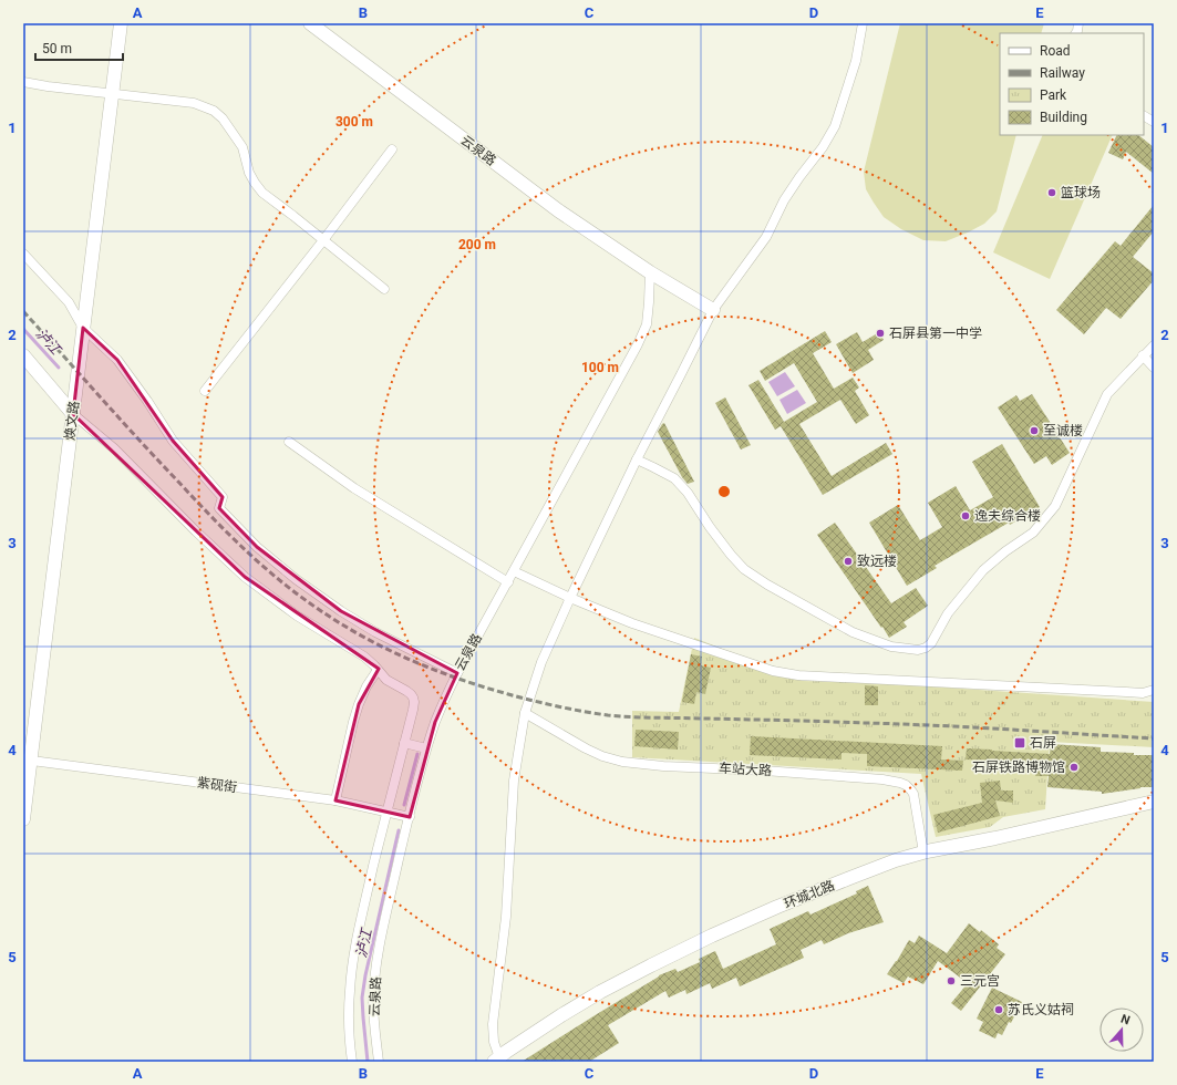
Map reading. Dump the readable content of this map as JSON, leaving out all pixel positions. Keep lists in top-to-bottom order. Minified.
{"streets":{"street":["云泉路","焕文路","车站大路","紫砚街","环城北路"]},"crossings":[["云泉路","紫砚街"],["焕文路","紫砚街"],["车站大路","环城北路"]],"water":["泸江"],"places":{"other":["篮球场","石屏县第一中学","至诚楼","逸夫综合楼","致远楼","石屏铁路博物馆","三元宫","苏氏义姑祠"],"transit":["石屏"]},"legend":["Road","Railway","Park","Building"],"scale_bar":"50 m","north":"top","grid":{"columns":["A","B","C","D","E"],"rows":["1","2","3","4","5"]},"rings":["300 m","200 m","100 m"]}
